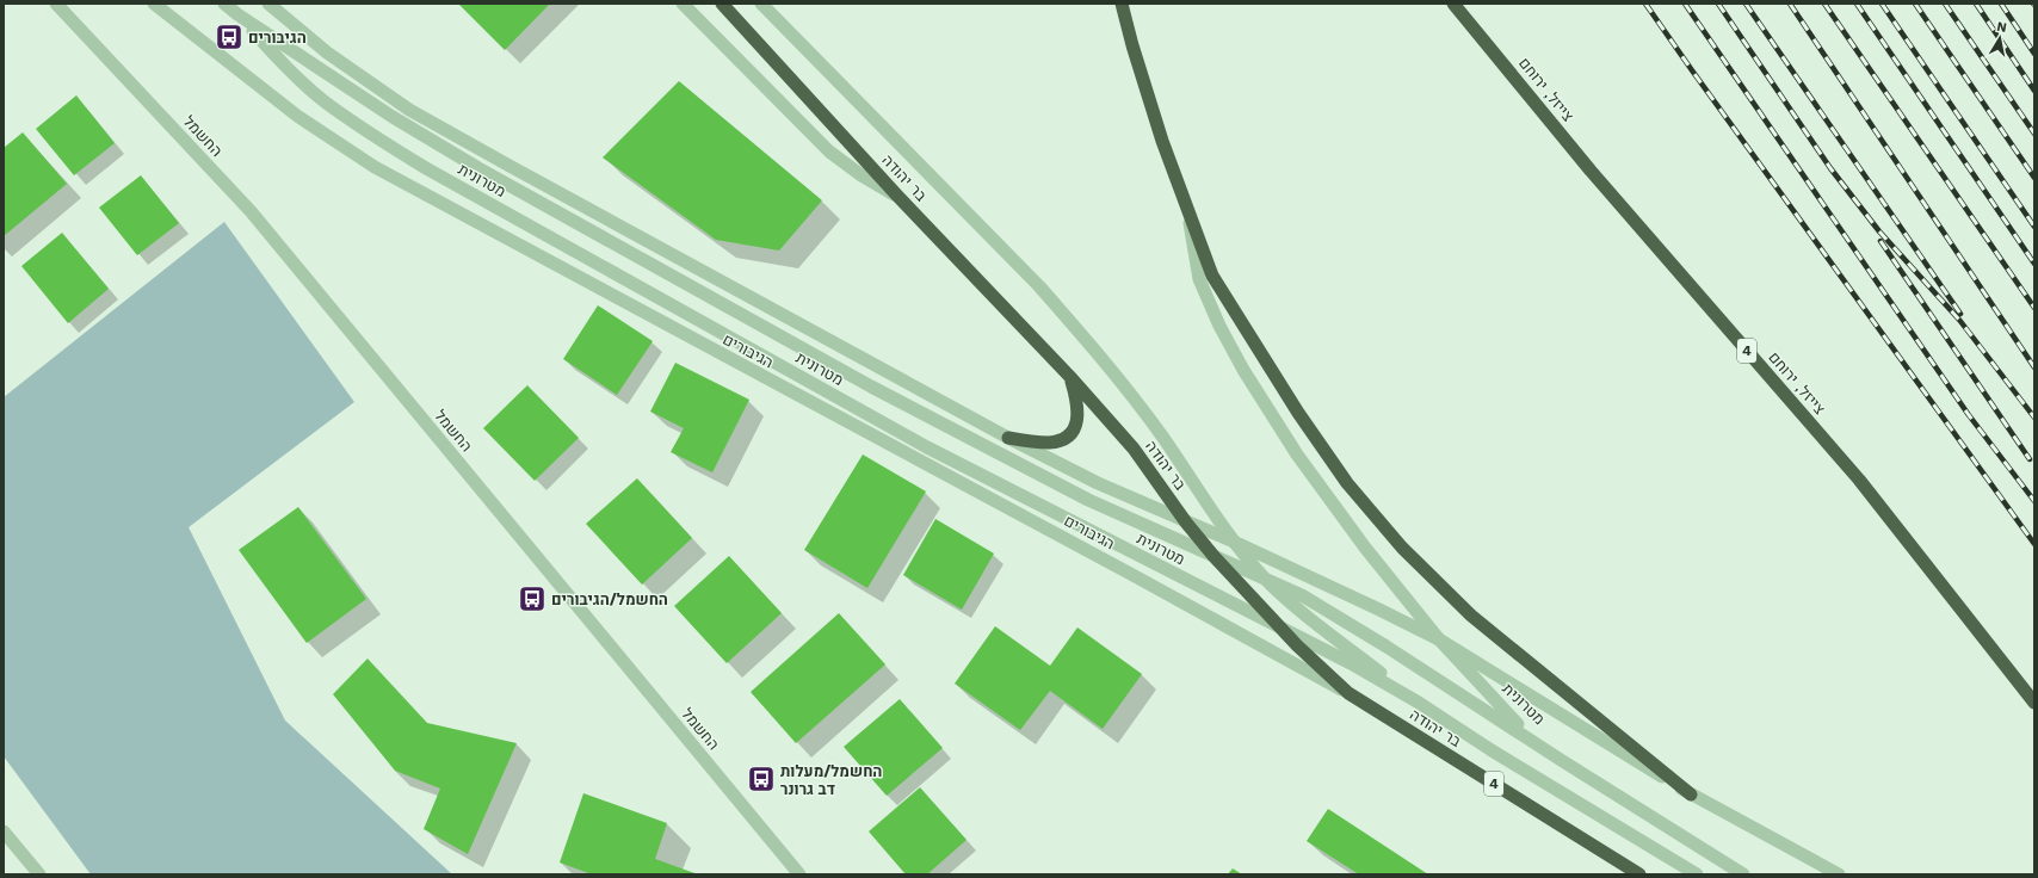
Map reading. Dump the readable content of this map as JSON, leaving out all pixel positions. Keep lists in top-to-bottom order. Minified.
{"streets":{"highway":["צייזל, ירוחם","בר יהודה","4"],"street":["החשמל","מטרונית","הגיבורים"]},"crossings":[["בר יהודה","מטרונית"],["בר יהודה","הגיבורים"]],"places":{"bus stop":["הגיבורים","החשמל/הגיבורים","החשמל/מעלות דב גרונר"]},"north":"top"}
